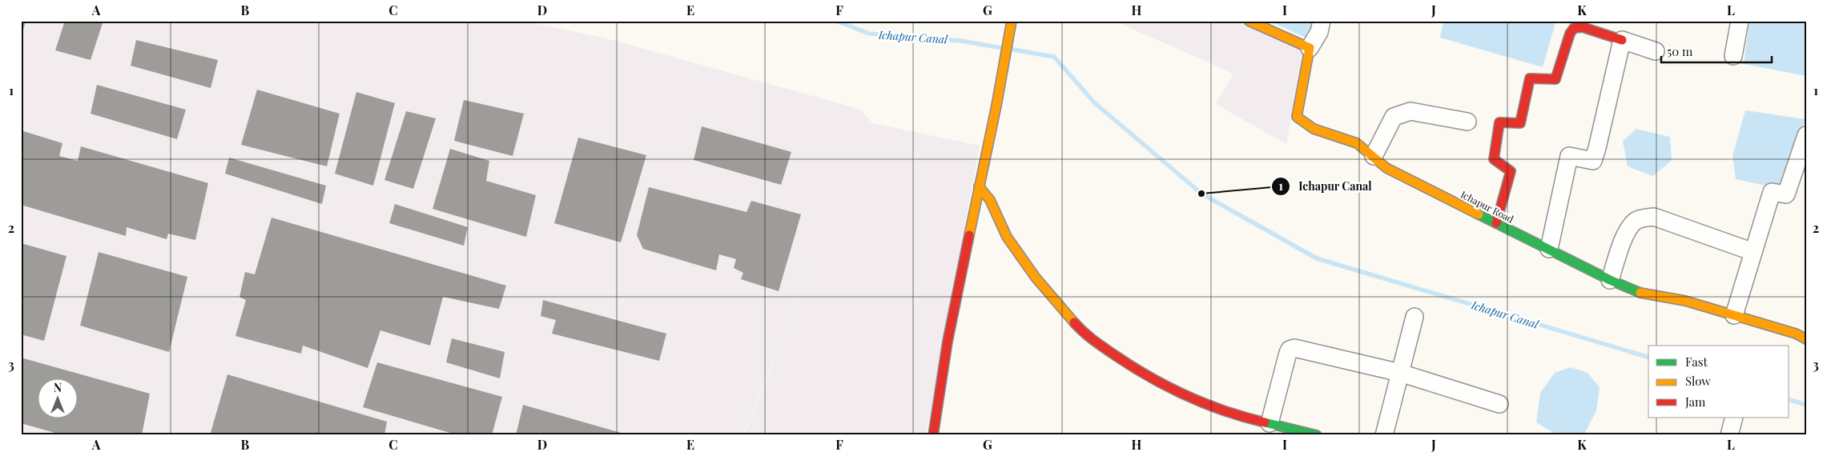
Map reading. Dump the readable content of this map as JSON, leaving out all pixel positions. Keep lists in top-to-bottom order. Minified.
{"streets":{"street":["Ichapur Road"]},"water":["Ichapur Canal"],"places":["Ichapur Canal"],"legend":["Fast","Slow","Jam"],"scale_bar":"50 m","north":"top","grid":{"columns":["A","B","C","D","E","F","G","H","I","J","K","L"],"rows":["1","2","3"]}}
